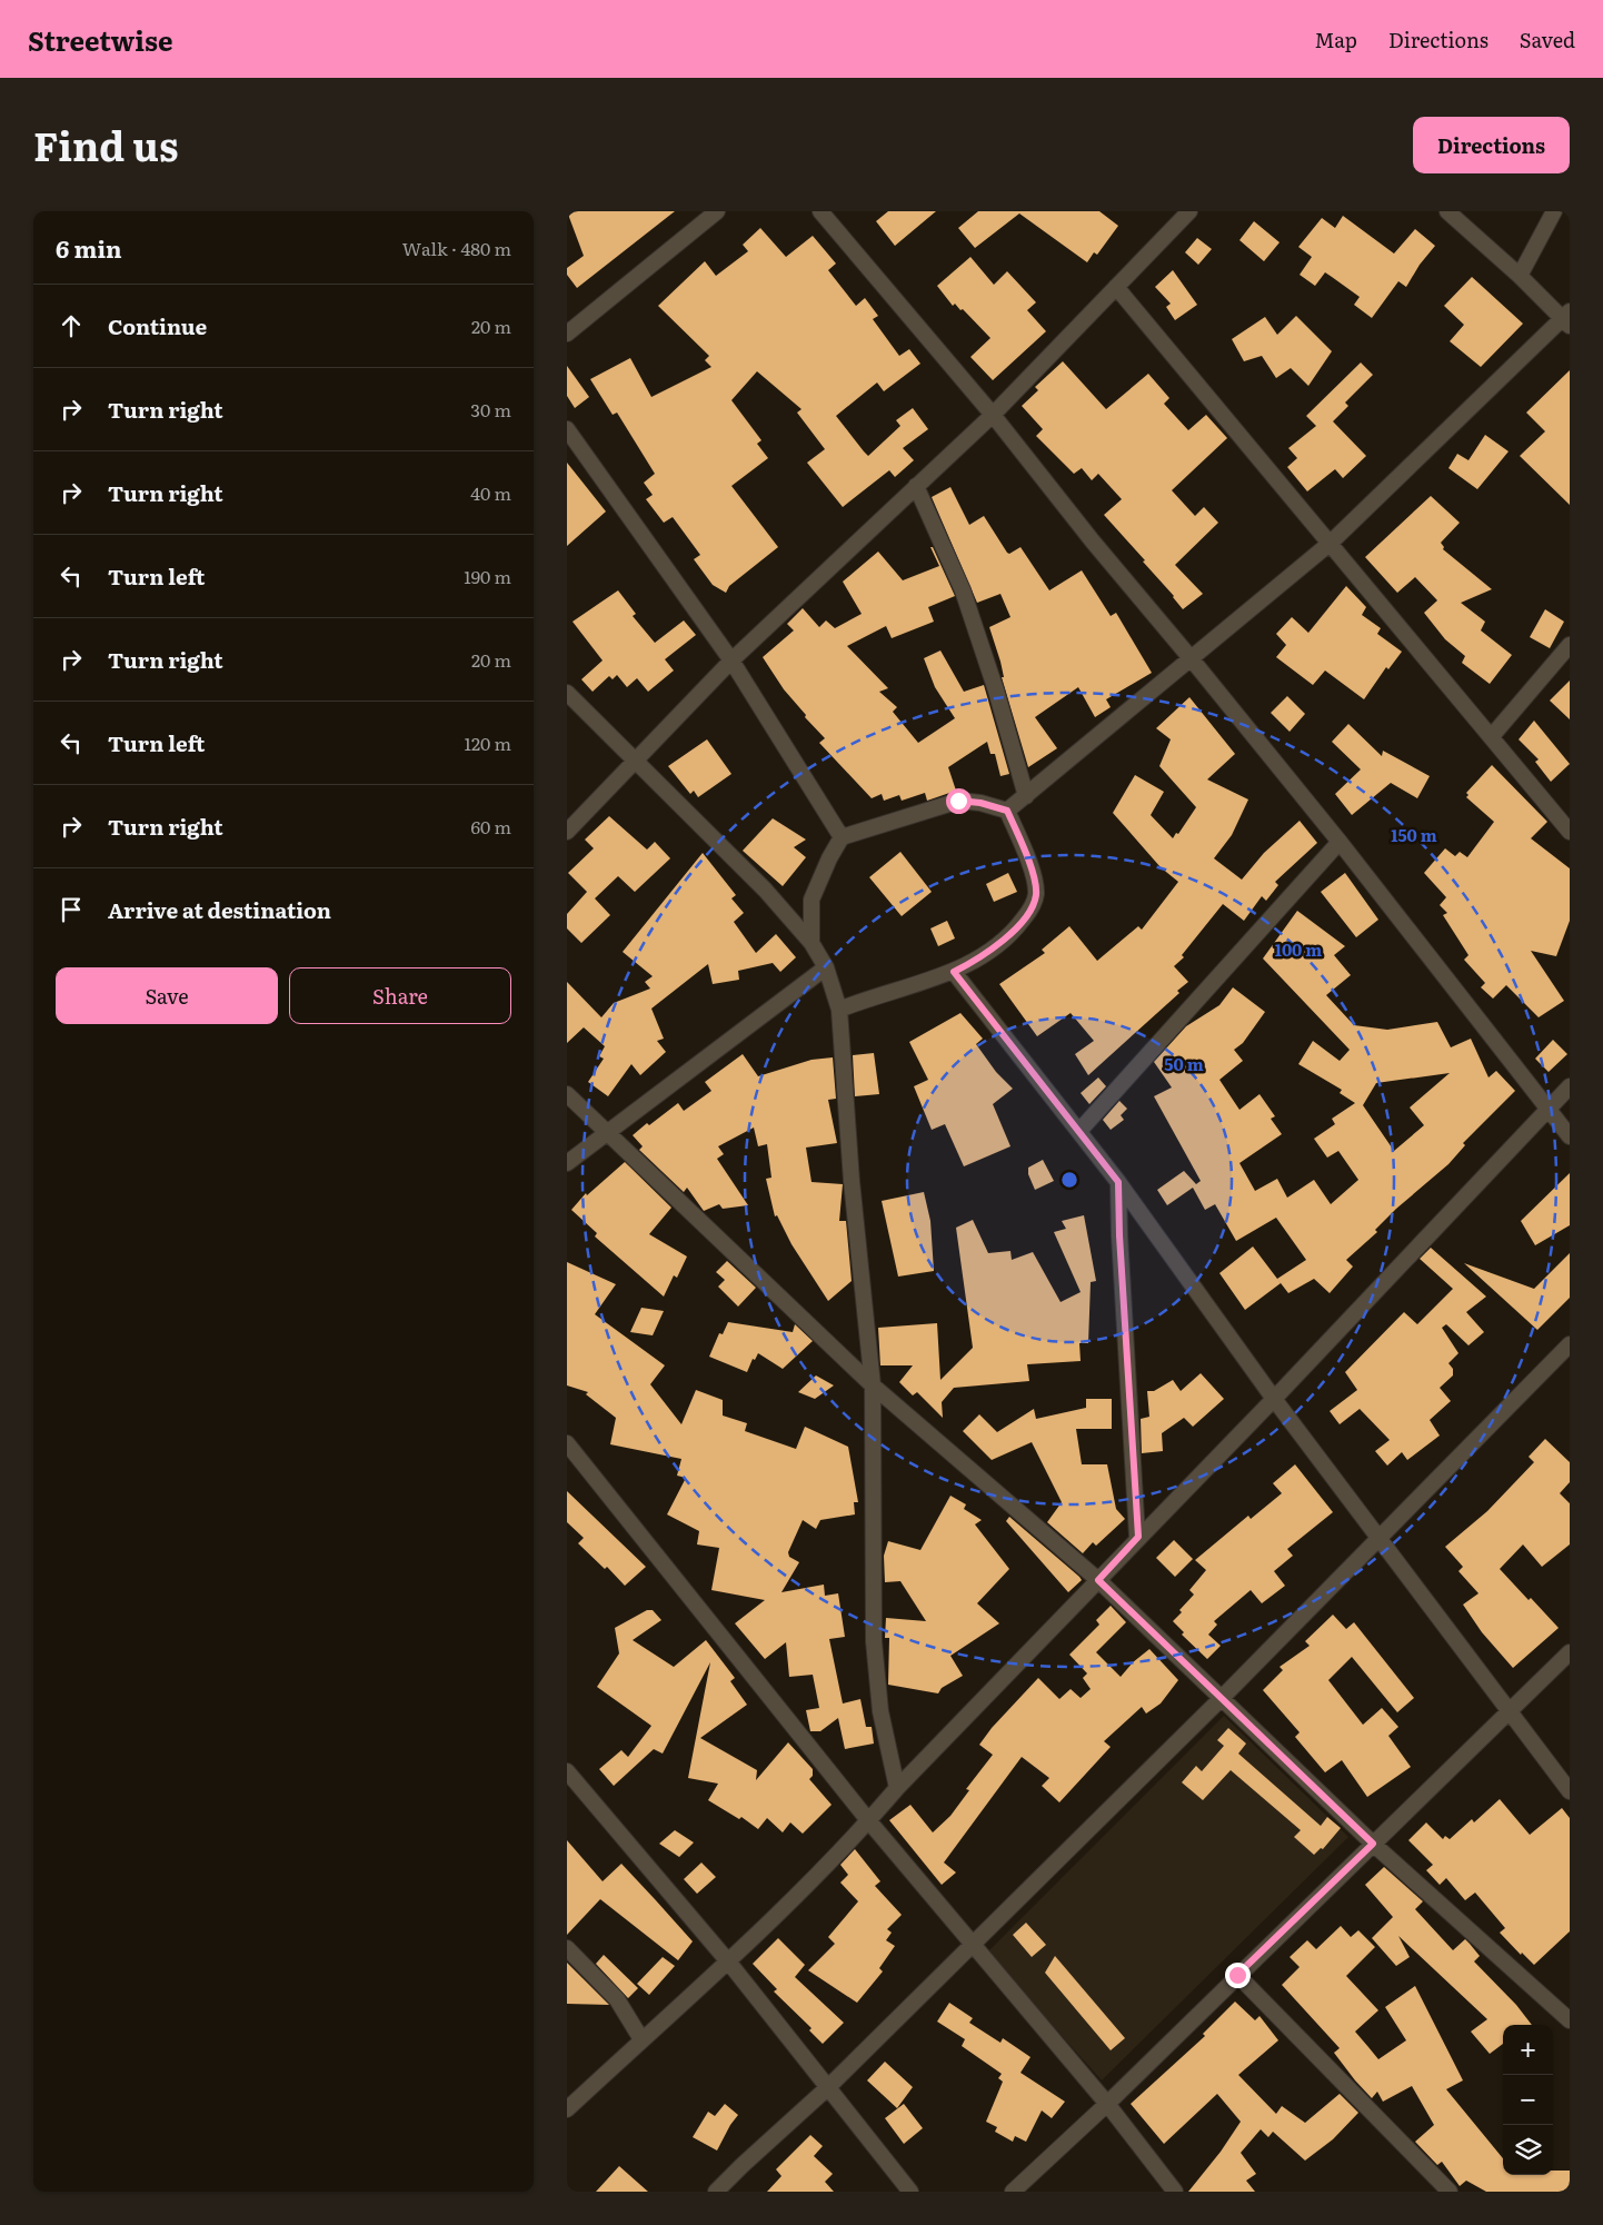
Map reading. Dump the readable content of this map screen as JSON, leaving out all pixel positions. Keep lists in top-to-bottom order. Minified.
{"page":{"header":"Streetwise","nav":["Map","Directions","Saved"],"title":"Find us","buttons":["Directions",["Save","Share"]],"heading":["6 min","Walk · 480 m"],"list":[["Continue","20 m"],["Turn right","30 m"],["Turn right","40 m"],["Turn left","190 m"],["Turn right","20 m"],["Turn left","120 m"],["Turn right","60 m"],"Arrive at destination"],"map_buttons":["+","−"]},"rings":["150 m","100 m","50 m"]}
